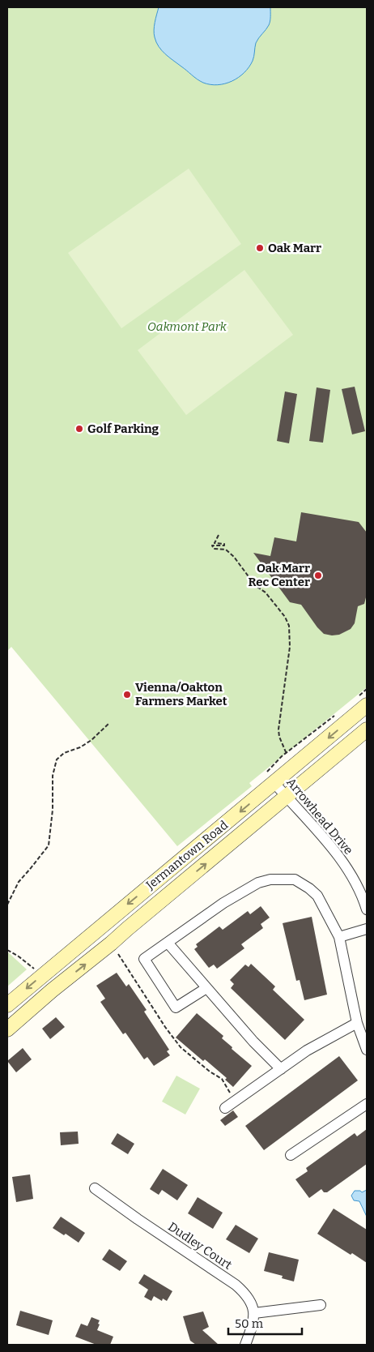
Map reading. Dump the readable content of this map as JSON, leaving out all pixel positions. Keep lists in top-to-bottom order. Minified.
{"streets":{"main road":["Jermantown Road"],"street":["Arrowhead Drive","Dudley Court"]},"crossings":[["Arrowhead Drive","Jermantown Road"]],"parks":["Oakmont Park"],"places":["Oak Marr","Golf Parking","Oak Marr Rec Center","Vienna/Oakton Farmers Market"],"scale_bar":"50 m"}
